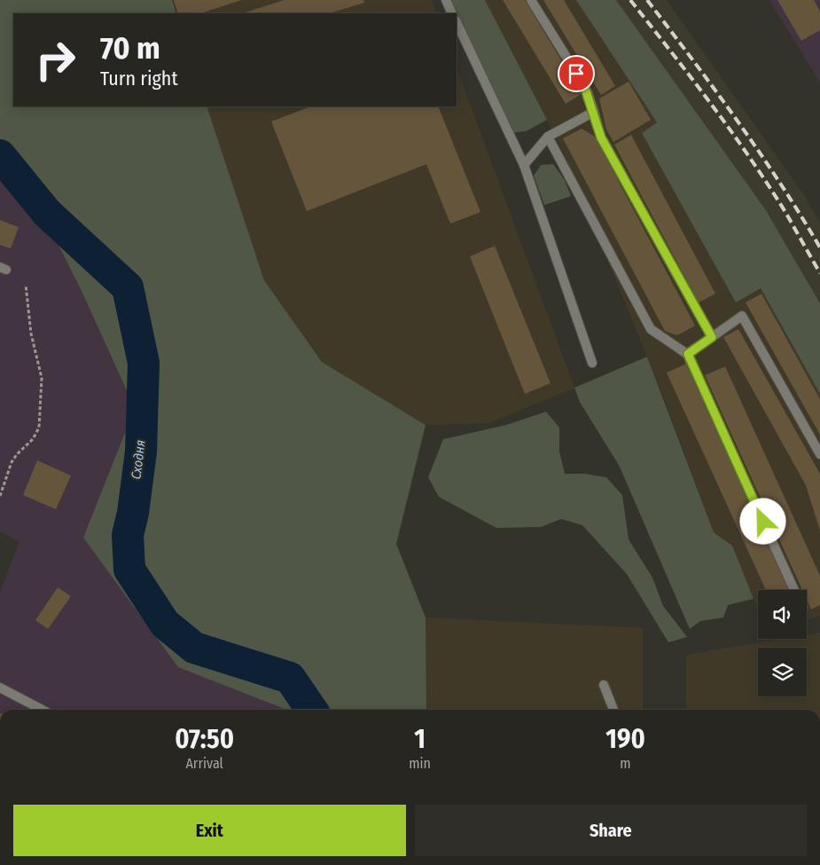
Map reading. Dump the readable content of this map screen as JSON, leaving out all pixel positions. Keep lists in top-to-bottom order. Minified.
{"water":["Сходня"],"page":{"turn":["70 m","Turn right"],"eta":["07:50","Arrival","1","min","190","m"],"buttons":["Exit","Share"]}}
